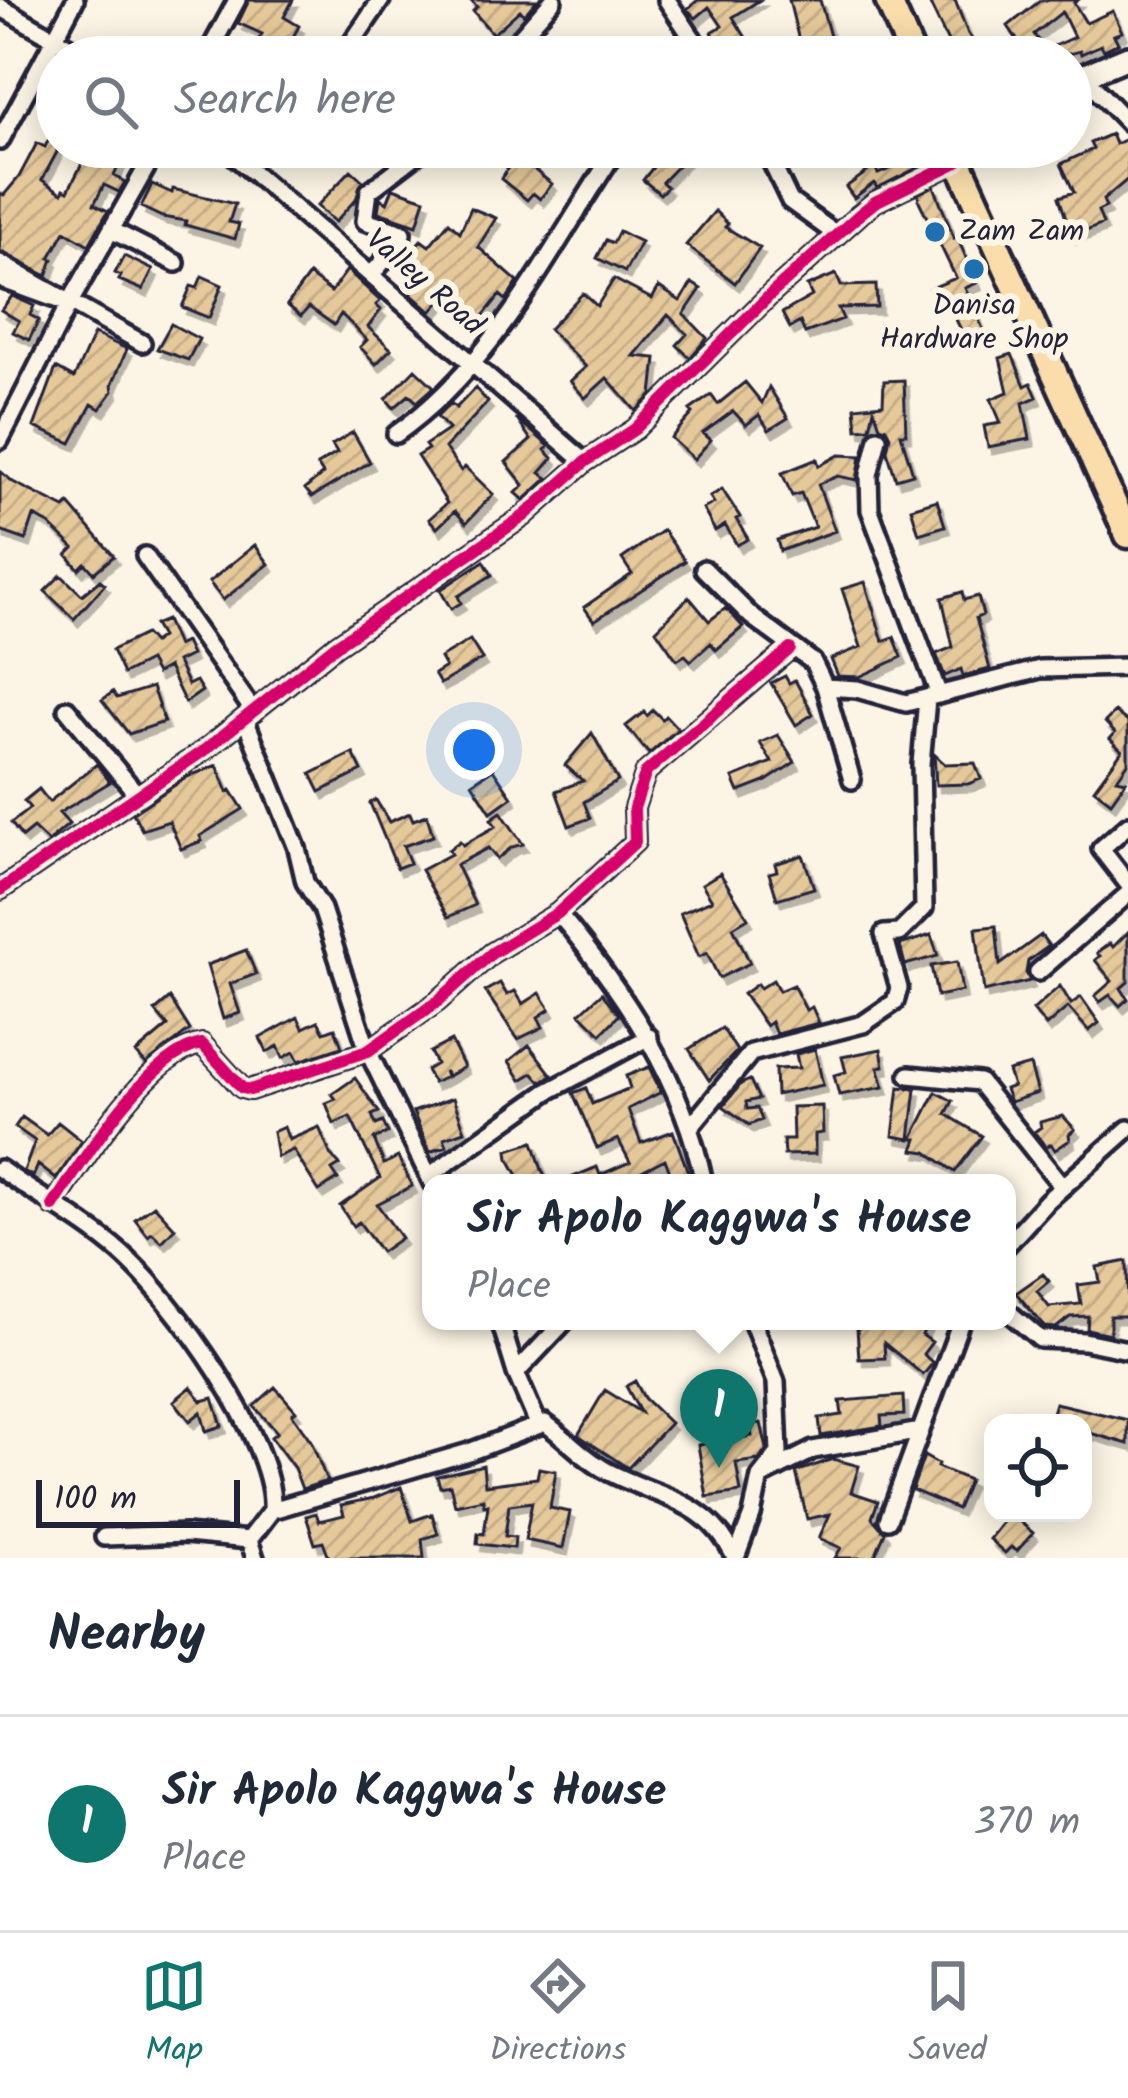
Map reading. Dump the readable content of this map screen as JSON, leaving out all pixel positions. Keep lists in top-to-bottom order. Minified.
{"streets":{"street":["Valley Road"]},"places":["Zam Zam","Danisa Hardware Shop"],"scale_bar":"100 m","page":{"search":"Search here","popup":["Sir Apolo Kaggwa's House","Place"],"pins":"1","scale":"100 m","heading":"Nearby","list":[{"mark":"1","name":"Sir Apolo Kaggwa's House","note":"Place","value":"370 m"}],"nav":["Map","Directions","Saved"]}}
